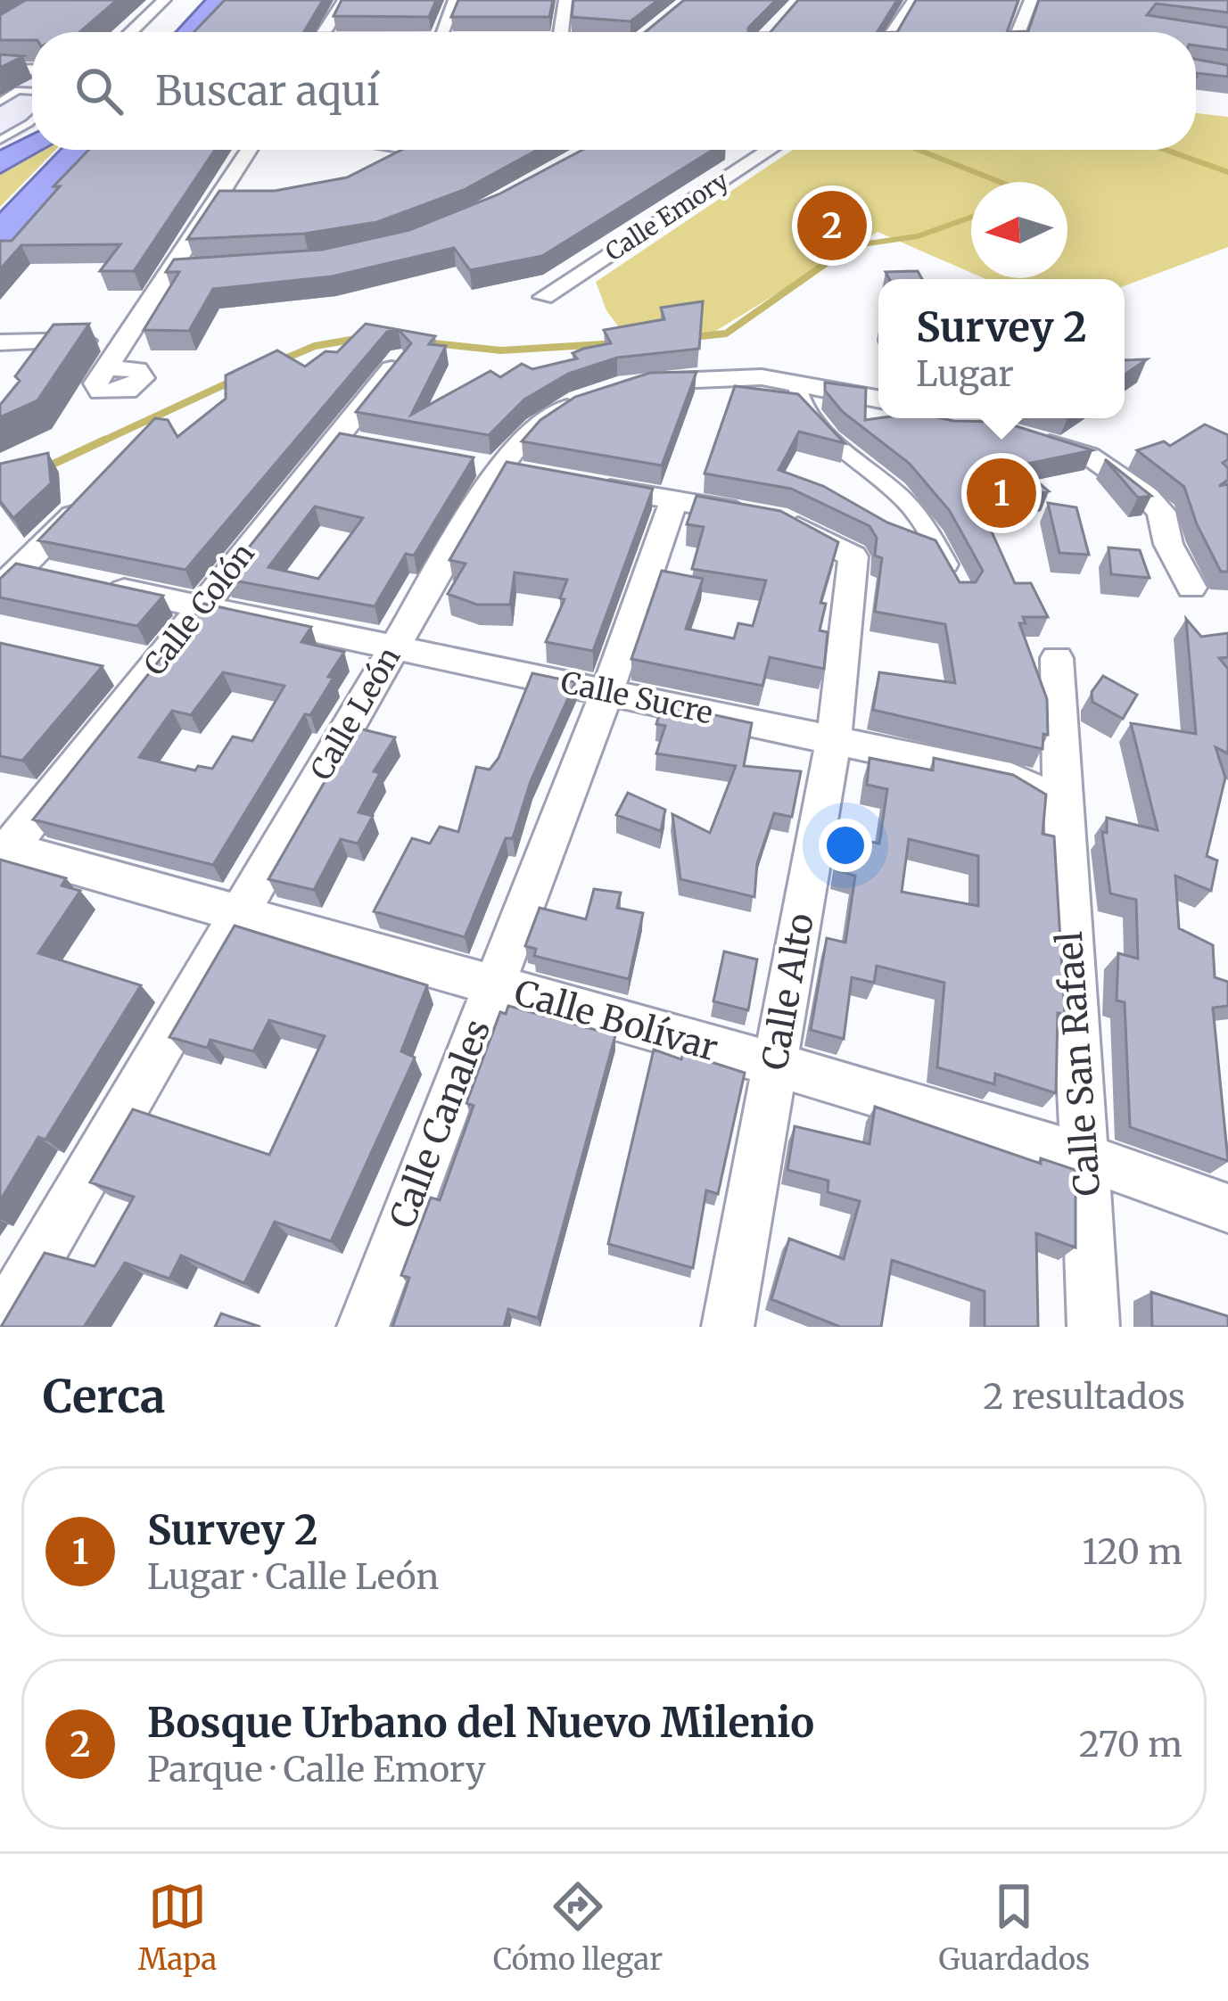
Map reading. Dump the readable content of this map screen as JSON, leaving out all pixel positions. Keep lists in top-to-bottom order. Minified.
{"streets":{"street":["Calle Emory","Calle Colón","Calle Sucre","Calle León","Calle Alto","Calle Bolívar","Calle San Rafael","Calle Canales"]},"crossings":[["Calle Colón","Calle Sucre"],["Calle Colón","Calle Bolívar"],["Calle Sucre","Calle León"],["Calle Sucre","Calle Alto"],["Calle Sucre","Calle San Rafael"],["Calle Sucre","Calle Canales"],["Calle León","Calle Bolívar"],["Calle Alto","Calle Bolívar"],["Calle Alto","Calle Canales"],["Calle Bolívar","Calle San Rafael"],["Calle Bolívar","Calle Canales"]],"north":"left","page":{"search":"Buscar aquí","pins":["2","1"],"popup":["Survey 2","Lugar"],"heading":["Cerca","2 resultados"],"list":[{"mark":"1","name":"Survey 2","note":"Lugar · Calle León","value":"120 m"},{"mark":"2","name":"Bosque Urbano del Nuevo Milenio","note":"Parque · Calle Emory","value":"270 m"}],"nav":["Mapa","Cómo llegar","Guardados"]}}
